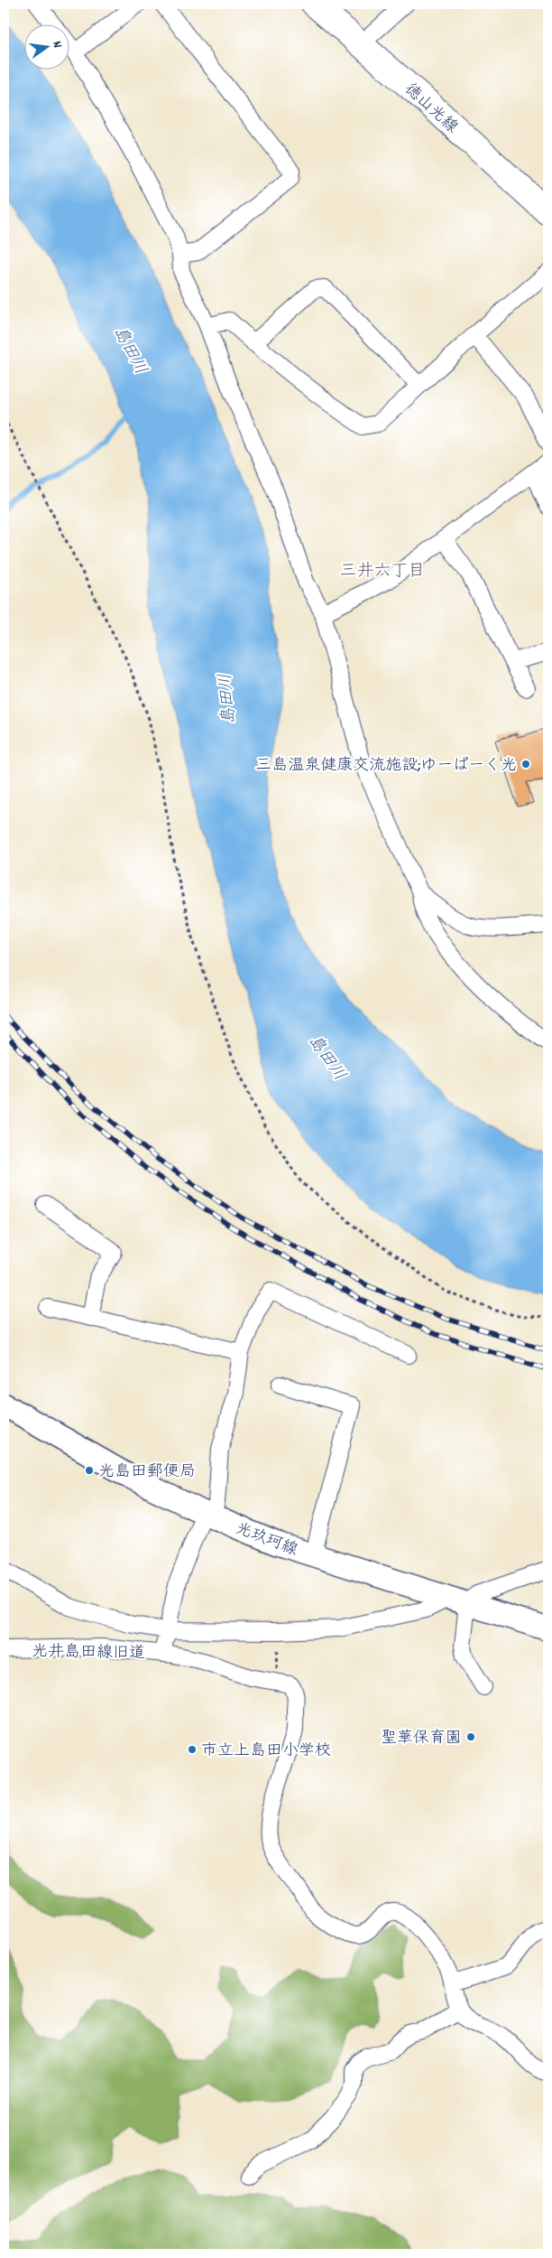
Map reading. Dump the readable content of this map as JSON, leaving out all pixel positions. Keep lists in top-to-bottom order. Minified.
{"streets":{"main road":["徳山光線","光玖珂線"],"street":["光井島田線旧道"]},"crossings":[["光玖珂線","光井島田線旧道"]],"districts":["三井六丁目"],"water":["島田川"],"places":["三島温泉健康交流施設;ゆーぱーく光","光島田郵便局","聖華保育園","市立上島田小学校"],"north":"right"}
